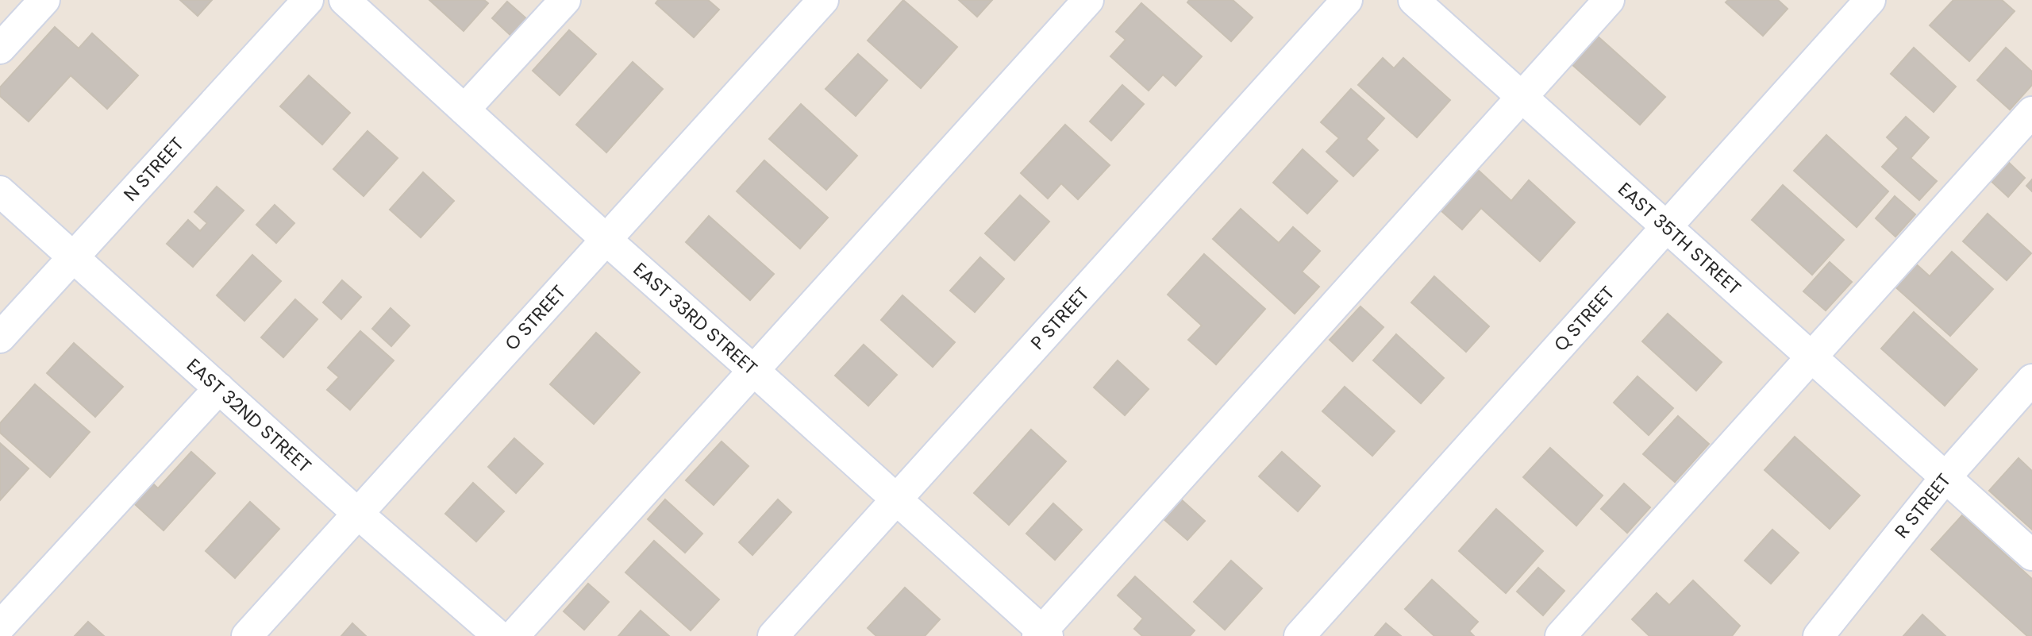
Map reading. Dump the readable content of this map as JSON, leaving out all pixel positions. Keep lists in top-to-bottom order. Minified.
{"streets":{"street":["N STREET","EAST 35TH STREET","Q STREET","O STREET","EAST 33RD STREET","P STREET","EAST 32ND STREET","R STREET"]},"crossings":[["N STREET","EAST 32ND STREET"],["EAST 35TH STREET","Q STREET"],["EAST 35TH STREET","R STREET"],["O STREET","EAST 33RD STREET"],["O STREET","EAST 32ND STREET"],["EAST 33RD STREET","P STREET"]]}
